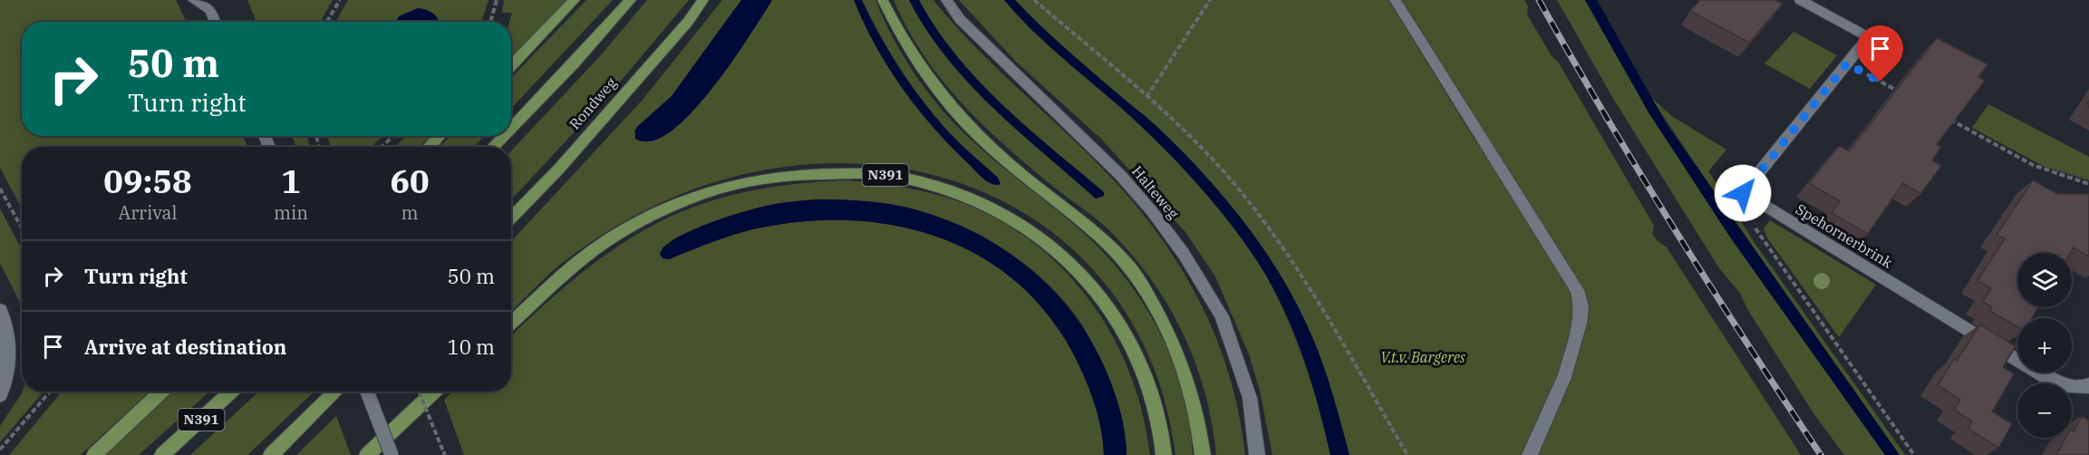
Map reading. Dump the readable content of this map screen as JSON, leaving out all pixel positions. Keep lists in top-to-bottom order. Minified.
{"streets":{"main road":["Rondweg","N391"],"street":["Halteweg","Spehornerbrink"]},"parks":["V.t.v. Bargeres"],"page":{"turn":["50 m","Turn right"],"eta":["09:58","Arrival","1","min","60","m"],"list":[{"name":"Turn right","value":"50 m"},{"name":"Arrive at destination","value":"10 m"}],"map_buttons":["+","−"]}}
